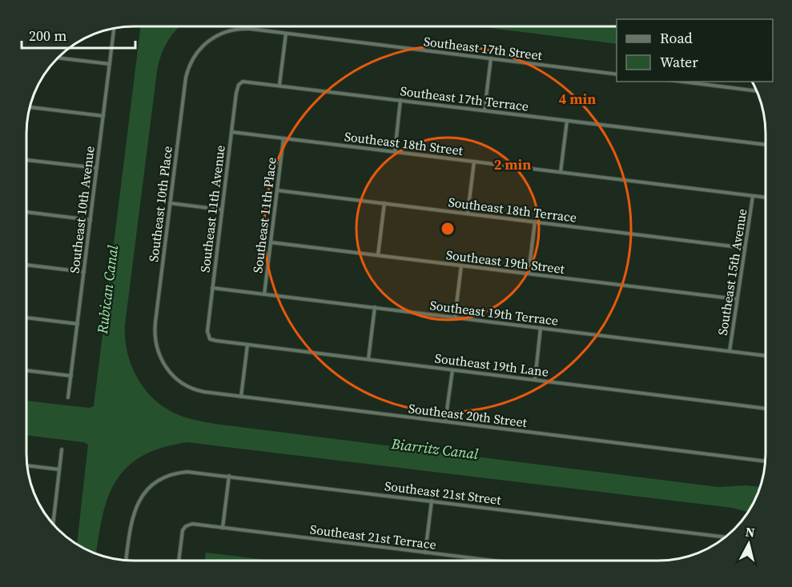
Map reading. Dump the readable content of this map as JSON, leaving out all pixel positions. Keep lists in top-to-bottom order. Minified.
{"streets":{"street":["Southeast 17th Street","Southeast 17th Terrace","Southeast 18th Street","Southeast 10th Place","Southeast 11th Avenue","Southeast 10th Avenue","Southeast 18th Terrace","Southeast 11th Place","Southeast 19th Street","Southeast 15th Avenue","Southeast 19th Terrace","Southeast 19th Lane","Southeast 20th Street","Southeast 21st Street","Southeast 21st Terrace"]},"crossings":[["Southeast 17th Street","Southeast 10th Place"],["Southeast 17th Terrace","Southeast 11th Avenue"],["Southeast 18th Street","Southeast 11th Avenue"],["Southeast 18th Street","Southeast 11th Place"],["Southeast 18th Street","Southeast 15th Avenue"],["Southeast 10th Place","Southeast 20th Street"],["Southeast 11th Avenue","Southeast 19th Terrace"],["Southeast 11th Avenue","Southeast 19th Lane"],["Southeast 18th Terrace","Southeast 11th Place"],["Southeast 18th Terrace","Southeast 15th Avenue"],["Southeast 11th Place","Southeast 19th Street"],["Southeast 11th Place","Southeast 19th Terrace"],["Southeast 19th Street","Southeast 15th Avenue"],["Southeast 15th Avenue","Southeast 19th Terrace"]],"water":["Rubican Canal","Biarritz Canal"],"legend":["Road","Water"],"scale_bar":"200 m","north":"top","rings":["4 min","2 min"]}
